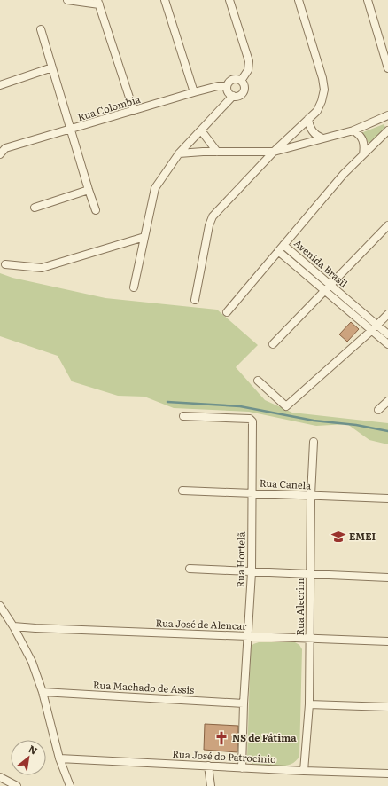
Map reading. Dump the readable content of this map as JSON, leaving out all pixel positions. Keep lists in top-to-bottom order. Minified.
{"streets":{"street":["Rua Colombia","Avenida Brasil","Rua Canela","Rua Hortelã","Rua Alecrim","Rua José de Alencar","Rua Machado de Assis","Rua José do Patrocinio"]},"crossings":[["Rua Canela","Rua Hortelã"],["Rua Canela","Rua Alecrim"],["Rua Hortelã","Rua José de Alencar"],["Rua Hortelã","Rua Machado de Assis"],["Rua Hortelã","Rua José do Patrocinio"],["Rua Alecrim","Rua José de Alencar"],["Rua Alecrim","Rua José do Patrocinio"]],"places":{"school or university":["EMEI"],"church":["NS de Fátima"]},"north":"top right"}
